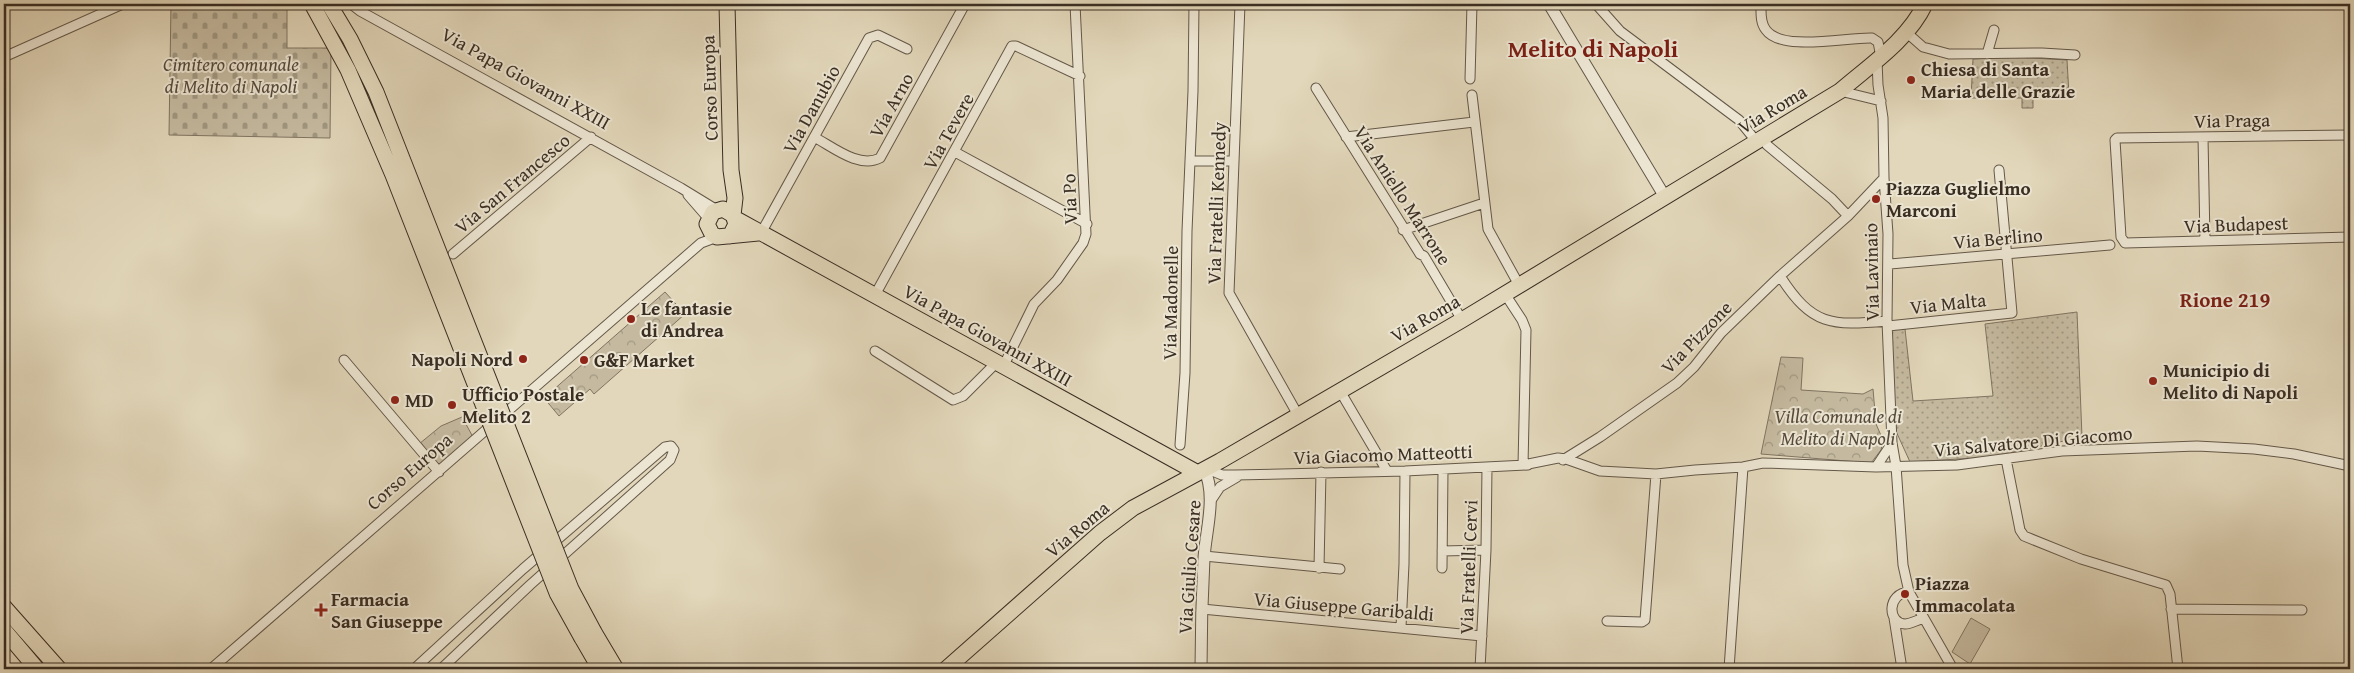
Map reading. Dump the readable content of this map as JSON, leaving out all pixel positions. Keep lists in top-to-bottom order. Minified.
{"streets":{"main road":["Via Papa Giovanni XXIII","Corso Europa","Via Roma"],"street":["Via Arno","Via Danubio","Via Praga","Via Tevere","Via San Francesco","Via Aniello Marrone","Via Po","Via Fratelli Kennedy","Via Budapest","Via Berlino","Via Lavinaio","Via Madonelle","Via Malta","Via Pizzone","Via Salvatore Di Giacomo","Via Giacomo Matteotti","Via Giulio Cesare","Via Fratelli Cervi","Via Giuseppe Garibaldi"]},"crossings":[["Via Papa Giovanni XXIII","Corso Europa"],["Via Papa Giovanni XXIII","Via Danubio"],["Via Papa Giovanni XXIII","Via Roma"],["Via Papa Giovanni XXIII","Via Tevere"],["Via Papa Giovanni XXIII","Via San Francesco"],["Via Papa Giovanni XXIII","Via Po"],["Via Papa Giovanni XXIII","Via Giulio Cesare"],["Via Arno","Via Danubio"],["Via Roma","Via Aniello Marrone"],["Via Roma","Via Fratelli Kennedy"],["Via Roma","Via Lavinaio"],["Via Roma","Via Giacomo Matteotti"],["Via Roma","Via Giulio Cesare"],["Via Praga","Via Budapest"],["Via Tevere","Via Po"],["Via Berlino","Via Lavinaio"],["Via Berlino","Via Malta"],["Via Lavinaio","Via Malta"],["Via Lavinaio","Via Salvatore Di Giacomo"],["Via Malta","Via Pizzone"],["Via Pizzone","Via Salvatore Di Giacomo"],["Via Pizzone","Via Giacomo Matteotti"],["Via Salvatore Di Giacomo","Via Giacomo Matteotti"],["Via Giacomo Matteotti","Via Giulio Cesare"],["Via Giacomo Matteotti","Via Fratelli Cervi"],["Via Giulio Cesare","Via Giuseppe Garibaldi"],["Via Fratelli Cervi","Via Giuseppe Garibaldi"]],"districts":["Melito di Napoli","Rione 219"],"parks":["Cimitero comunale di Melito di Napoli","Villa Comunale di Melito di Napoli"],"places":{"other":["Chiesa di Santa Maria delle Grazie","Piazza Guglielmo Marconi","Le fantasie di Andrea","Napoli Nord","G&F Market","Municipio di Melito di Napoli","MD","Ufficio Postale Melito 2","Piazza Immacolata"],"health":["Farmacia San Giuseppe"]}}
